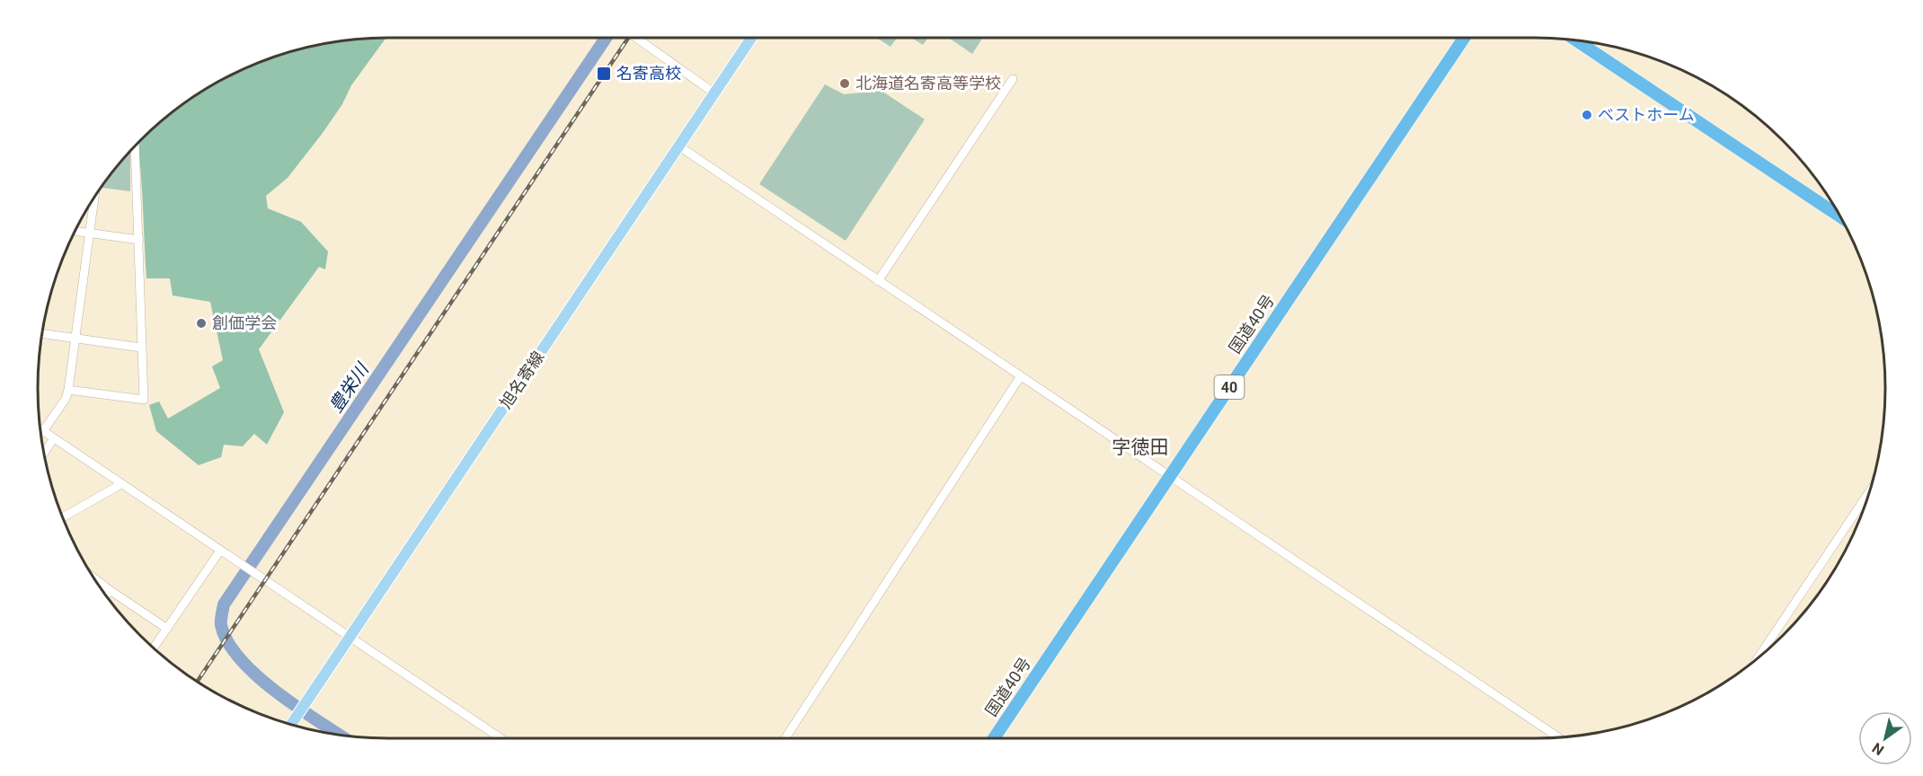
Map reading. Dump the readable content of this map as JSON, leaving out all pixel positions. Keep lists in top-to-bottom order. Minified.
{"streets":{"highway":["国道40号","40"],"main road":["旭名寄線"]},"districts":["字徳田"],"water":["豊栄川"],"places":{"transit":["名寄高校"],"other":["北海道名寄高等学校","ベストホーム","創価学会"]},"north":"bottom left"}
